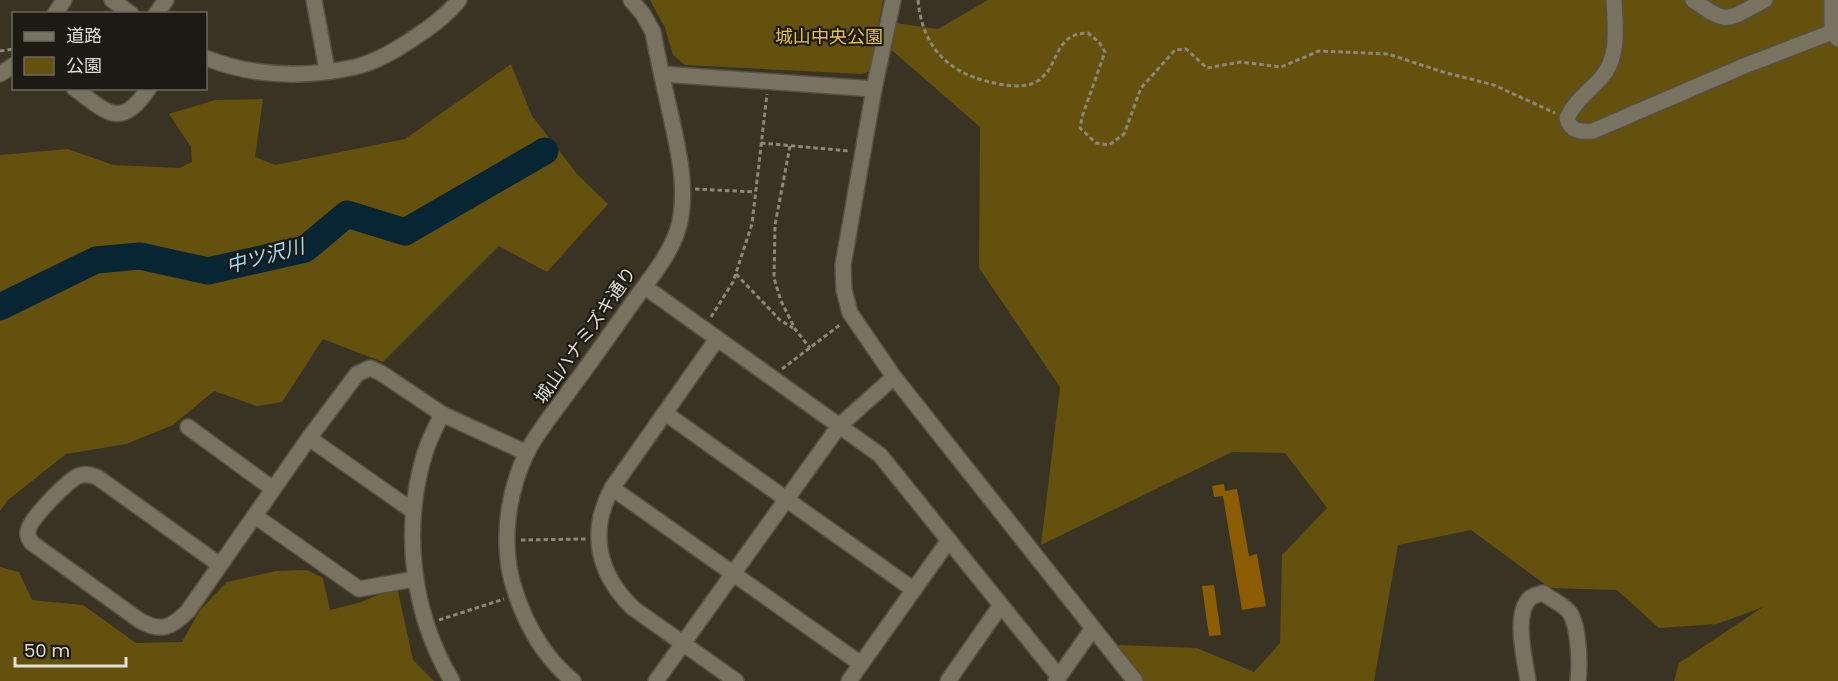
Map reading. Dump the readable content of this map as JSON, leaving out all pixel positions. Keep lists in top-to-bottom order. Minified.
{"streets":{"street":["城山ハナミズキ通り"]},"water":["中ツ沢川"],"parks":["城山中央公園"],"legend":["道路","公園"],"scale_bar":"50 m"}
